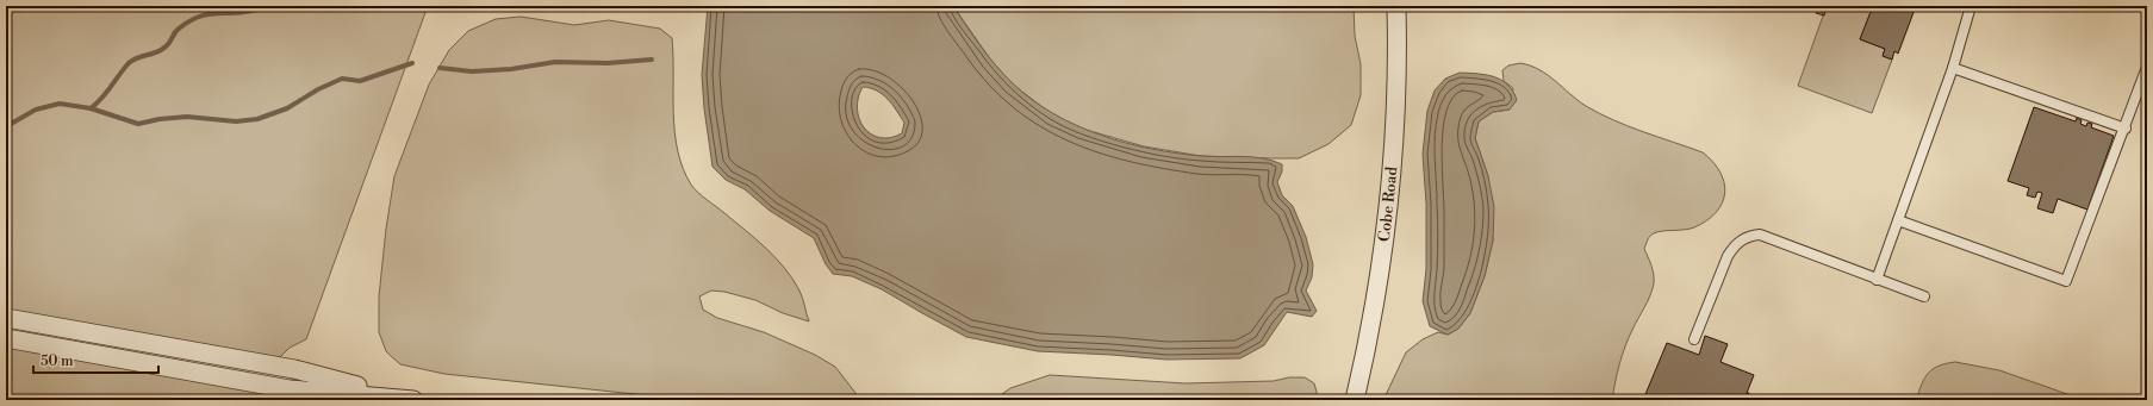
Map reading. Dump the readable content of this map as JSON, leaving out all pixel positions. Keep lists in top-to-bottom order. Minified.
{"streets":{"street":["Cobe Road"]},"scale_bar":"50 m"}
